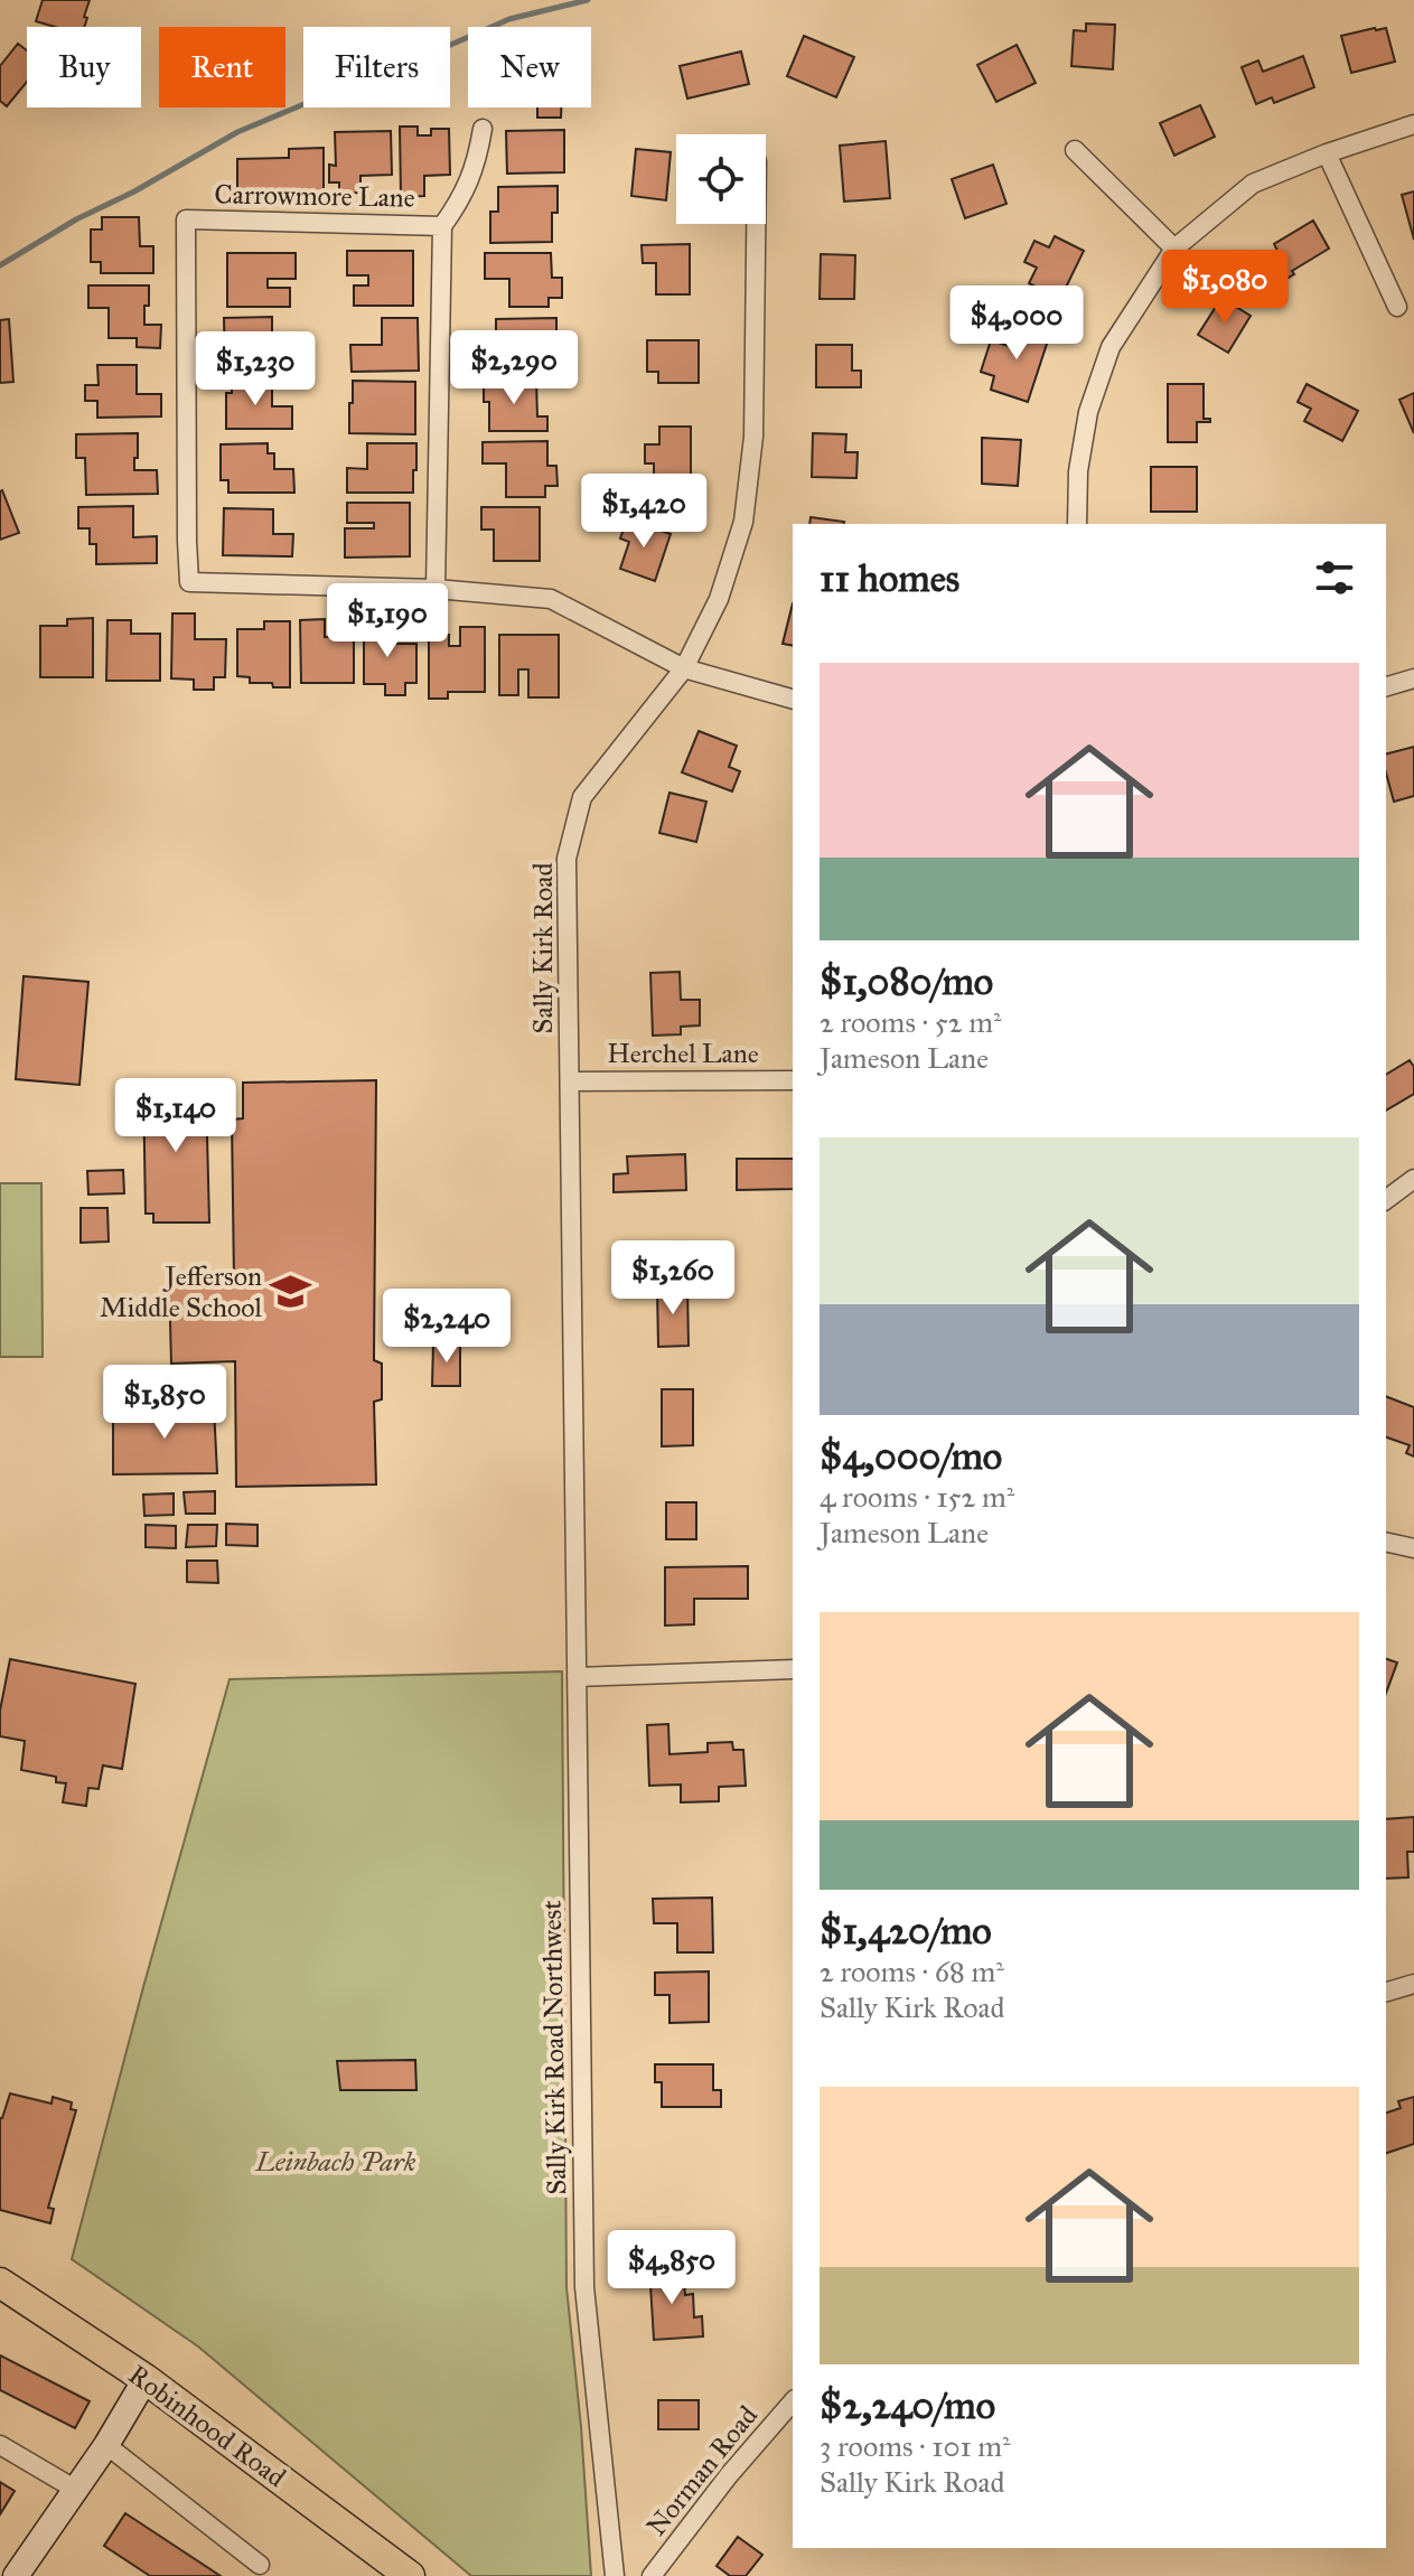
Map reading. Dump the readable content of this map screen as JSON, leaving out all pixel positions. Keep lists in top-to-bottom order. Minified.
{"streets":{"main road":["Robinhood Road"],"street":["Carrowmore Lane","Sally Kirk Road","Herchel Lane","Sally Kirk Road Northwest","Norman Road"]},"crossings":[["Sally Kirk Road","Herchel Lane"],["Sally Kirk Road","Sally Kirk Road Northwest"]],"parks":["Leinbach Park"],"places":{"school or university":["Jefferson Middle School"]},"page":{"chip":["Buy","Rent","Filters","New"],"price":["$1,080","$4,000","$2,290","$1,230","$1,420","$1,190","$1,140","$1,260","$2,240","$1,850","$4,850"],"heading":"11 homes","list":[{"name":"$1,080/mo","note":"2 rooms · 52 m² · Jameson Lane"},{"name":"$4,000/mo","note":"4 rooms · 152 m² · Jameson Lane"},{"name":"$1,420/mo","note":"2 rooms · 68 m² · Sally Kirk Road"},{"name":"$2,240/mo","note":"3 rooms · 101 m² · Sally Kirk Road"}]}}
